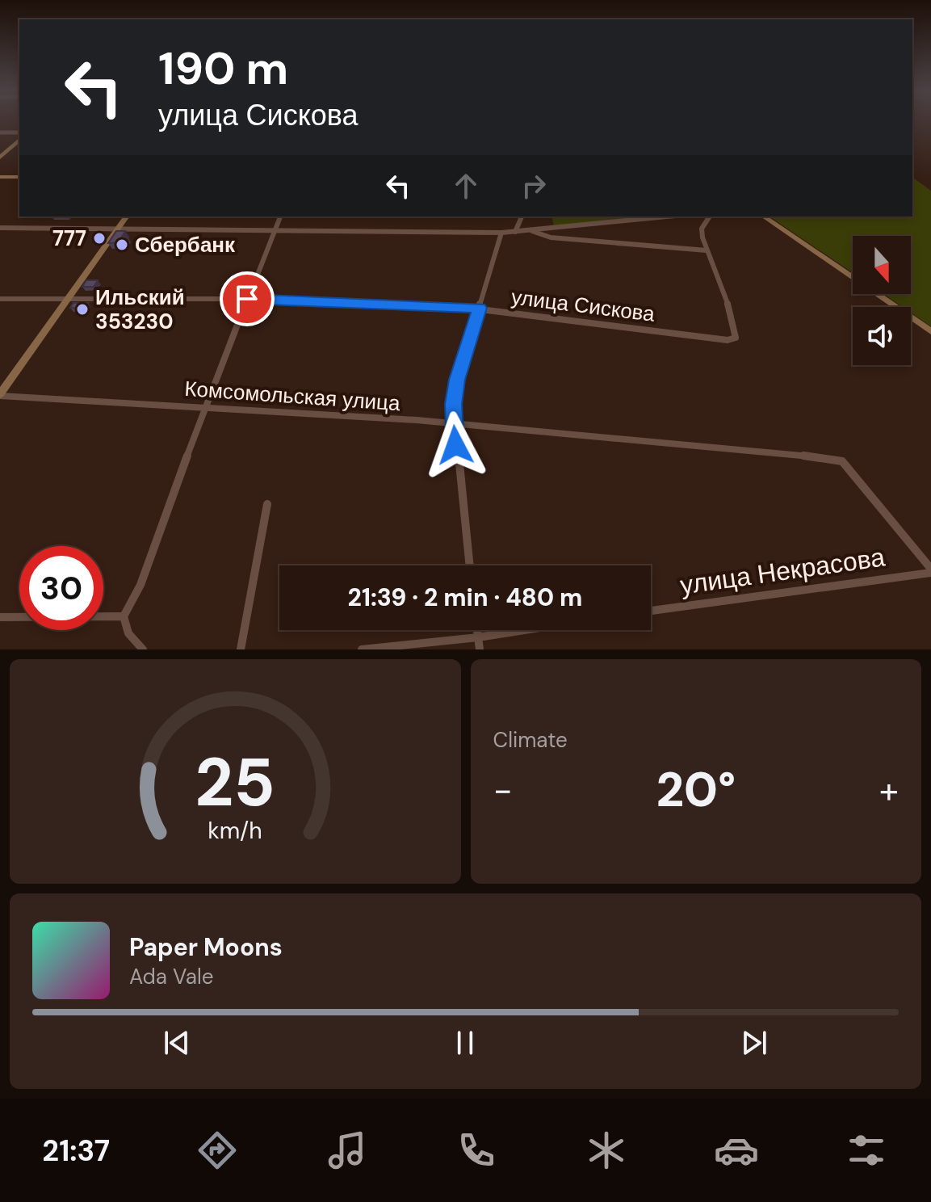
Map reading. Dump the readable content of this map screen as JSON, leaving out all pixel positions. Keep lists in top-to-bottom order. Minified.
{"streets":{"street":["улица Сискова","Комсомольская улица","улица Некрасова"]},"crossings":[["Комсомольская улица","улица Некрасова"]],"places":["777","Сбербанк","Ильский 353230"],"north":"bottom","page":{"turn":["190 m","улица Сискова"],"limit":"30","trip":"21:39 · 2 min · 480 m","tile":"Climate","heat":["−","20°","+"],"song":["Paper Moons","Ada Vale"],"tabs":"21:37","gauge":["25","km/h"]}}
